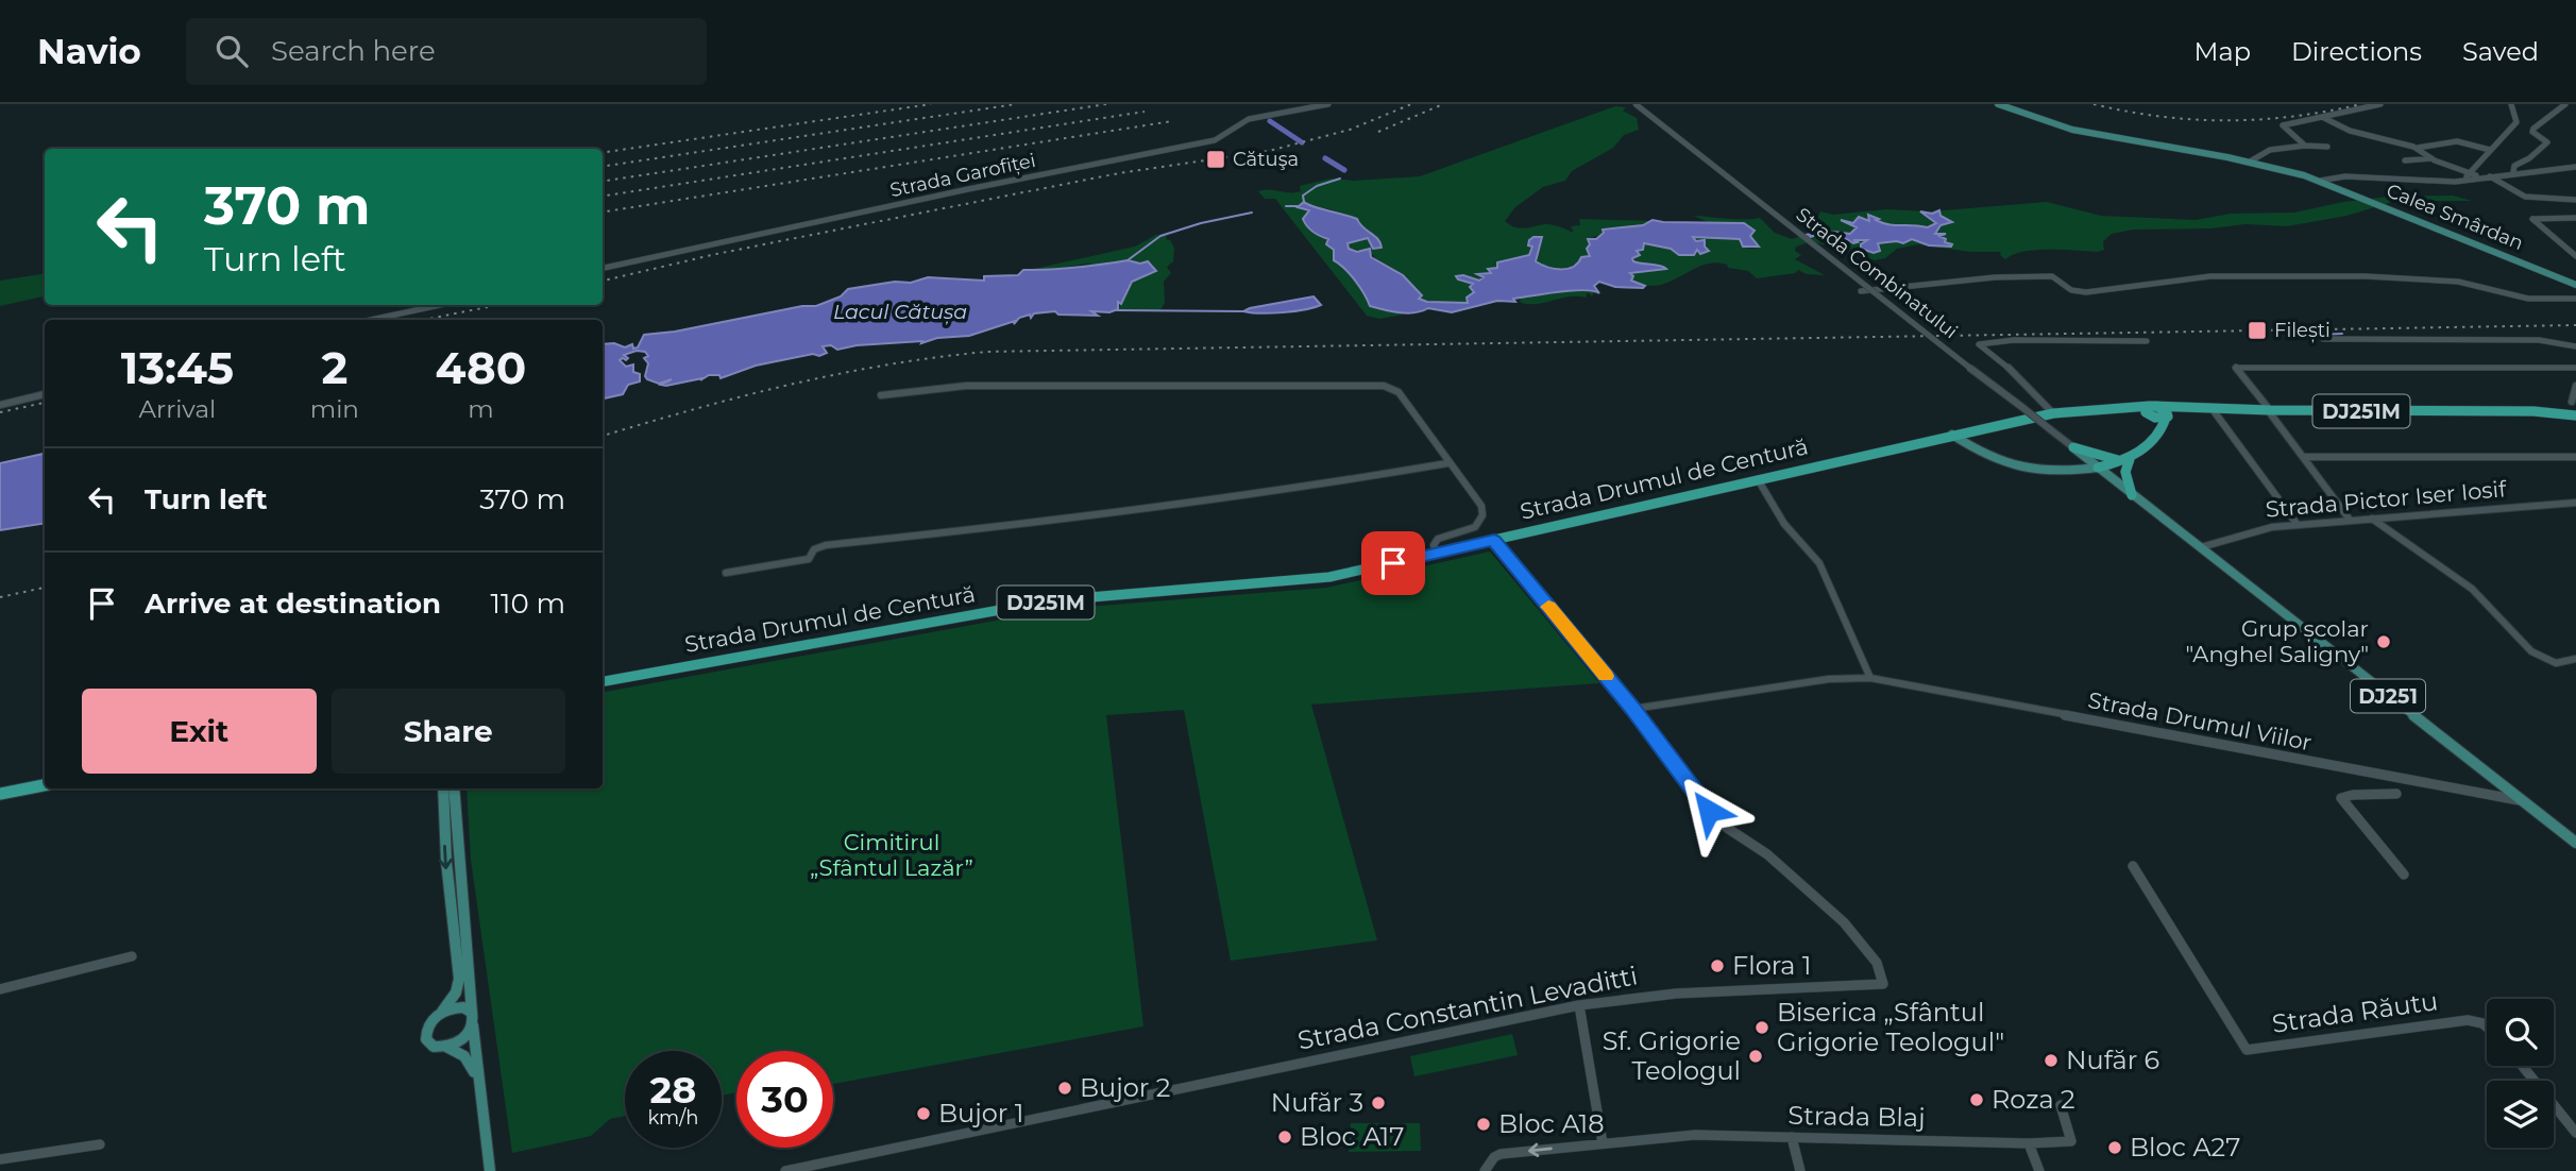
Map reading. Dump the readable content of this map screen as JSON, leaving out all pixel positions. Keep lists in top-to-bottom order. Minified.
{"streets":{"highway":["DJ251M","Strada Drumul de Centură"],"main road":["Calea Smârdan","Strada Combinatului","DJ251"],"street":["Strada Garofiței","Strada Pictor Iser Iosif","Strada Drumul Viilor","Strada Constantin Levaditti","Strada Răutu","Strada Blaj"]},"crossings":[["Strada Combinatului","Strada Pictor Iser Iosif"],["Strada Combinatului","Strada Drumul Viilor"],["DJ251M","Strada Drumul de Centură"],["Strada Drumul de Centură","Strada Constantin Levaditti"],["Strada Drumul Viilor","Strada Constantin Levaditti"]],"water":["Lacul Cătușa"],"parks":["Cimitirul „Sfântul Lazăr”"],"places":{"transit":["Cătuşa","Filești"],"other":["Grup școlar \"Anghel Saligny\"","Flora 1","Biserica „Sfântul Grigorie Teologul\"","Sf. Grigorie Teologul","Nufăr 6","Bujor 2","Roza 2","Nufăr 3","Bujor 1","Bloc A18","Bloc A17","Bloc A27"]},"page":{"header":"Navio","search":"Search here","nav":["Map","Directions","Saved"],"turn":["370 m","Turn left"],"eta":["13:45","Arrival","2","min","480","m"],"list":[{"name":"Turn left","value":"370 m"},{"name":"Arrive at destination","value":"110 m"}],"buttons":["Exit","Share"],"speed":"28 km/h","limit":"30"}}
